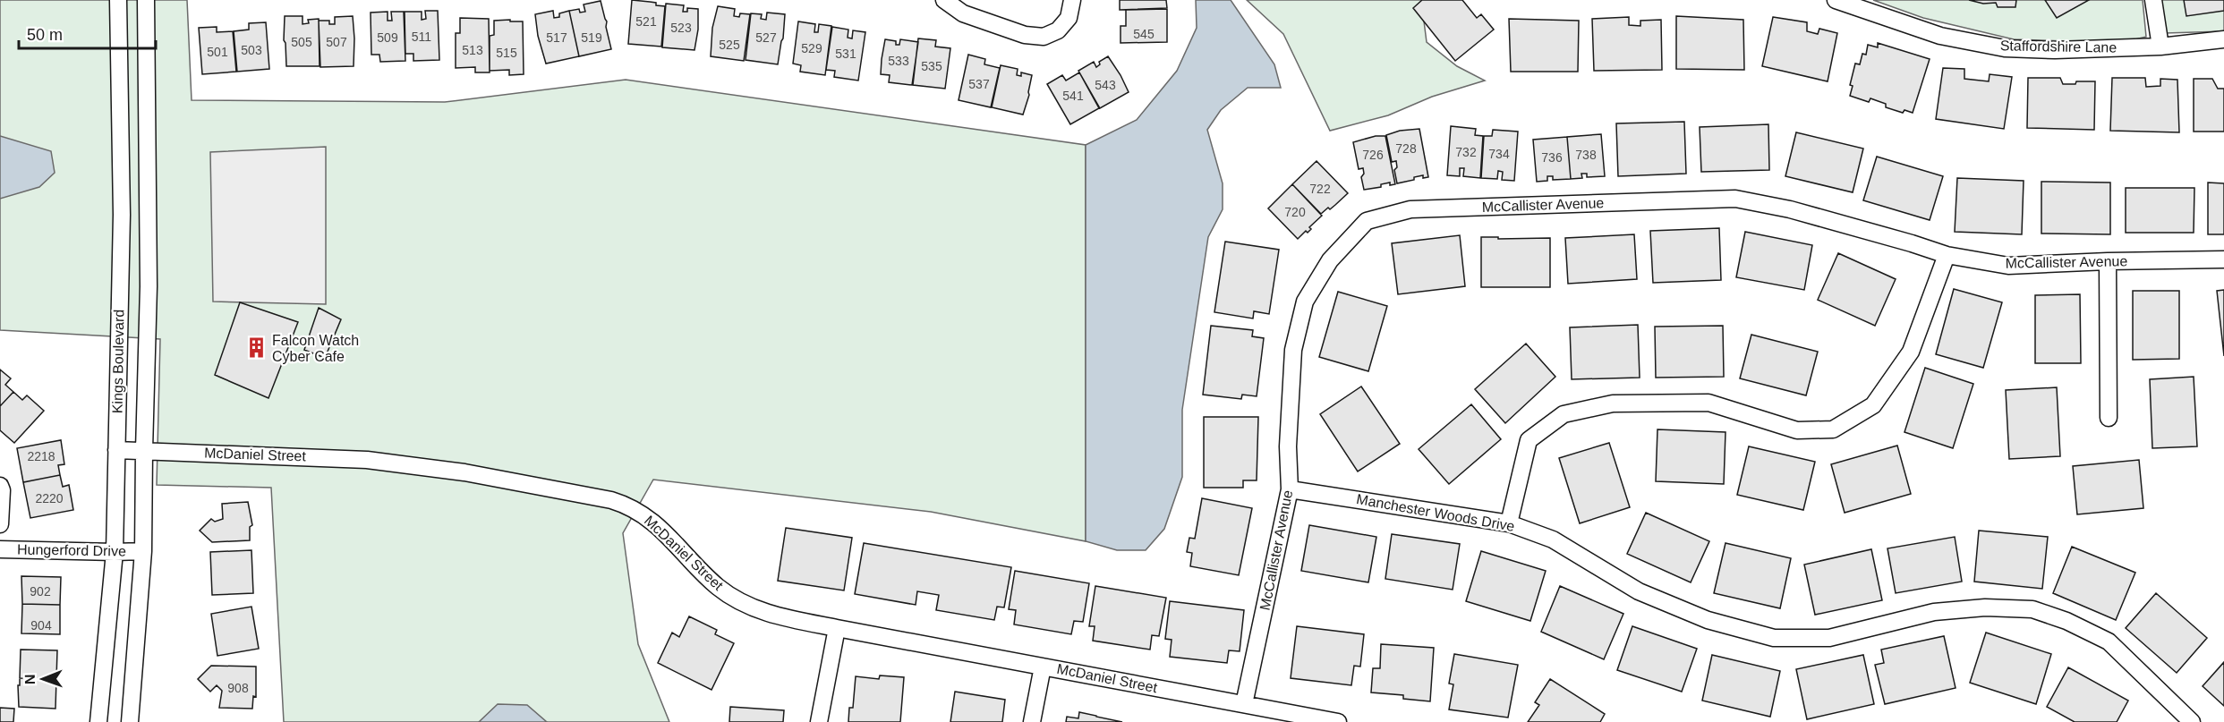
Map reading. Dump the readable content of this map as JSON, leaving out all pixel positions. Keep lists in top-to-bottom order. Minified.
{"streets":{"street":["Staffordshire Lane","McCallister Avenue","Kings Boulevard","McDaniel Street","Manchester Woods Drive","Hungerford Drive"]},"crossings":[["McCallister Avenue","McDaniel Street"],["McCallister Avenue","Manchester Woods Drive"],["Kings Boulevard","McDaniel Street"],["Kings Boulevard","Hungerford Drive"]],"places":{"building":["Falcon Watch Cyber Cafe"]},"house_numbers":["521","523","545","511","509","517","519","527","505","507","525","529","503","513","501","515","531","533","535","537","543","541","728","732","734","726","738","736","722","720","2218","2220","902","904","908"],"scale_bar":"50 m","north":"left"}
